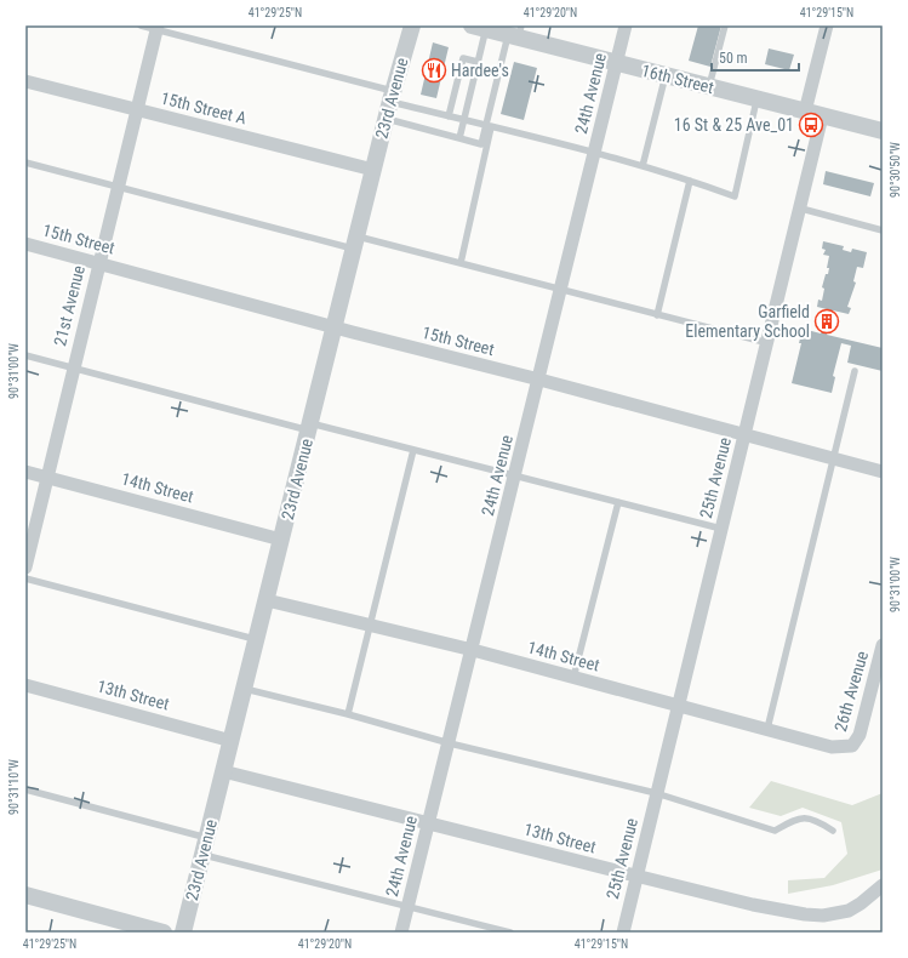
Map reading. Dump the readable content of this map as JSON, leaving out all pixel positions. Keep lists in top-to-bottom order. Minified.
{"streets":{"street":["16th Street","24th Avenue","23rd Avenue","15th Street A","15th Street","21st Avenue","25th Avenue","14th Street","26th Avenue","13th Street"]},"crossings":[["16th Street","24th Avenue"],["16th Street","25th Avenue"],["24th Avenue","15th Street"],["24th Avenue","14th Street"],["24th Avenue","13th Street"],["23rd Avenue","15th Street A"],["23rd Avenue","15th Street"],["23rd Avenue","14th Street"],["23rd Avenue","13th Street"],["15th Street A","21st Avenue"],["15th Street","21st Avenue"],["15th Street","25th Avenue"],["21st Avenue","14th Street"],["25th Avenue","14th Street"],["25th Avenue","13th Street"],["14th Street","26th Avenue"]],"places":{"restaurant":["Hardee's"],"bus stop":["16 St & 25 Ave_01"],"building":["Garfield Elementary School"]},"scale_bar":"50 m","coordinates":["41°29'25\"N","41°29'20\"N","41°29'15\"N","90°30'50\"W","90°31'00\"W","90°31'10\"W"]}
